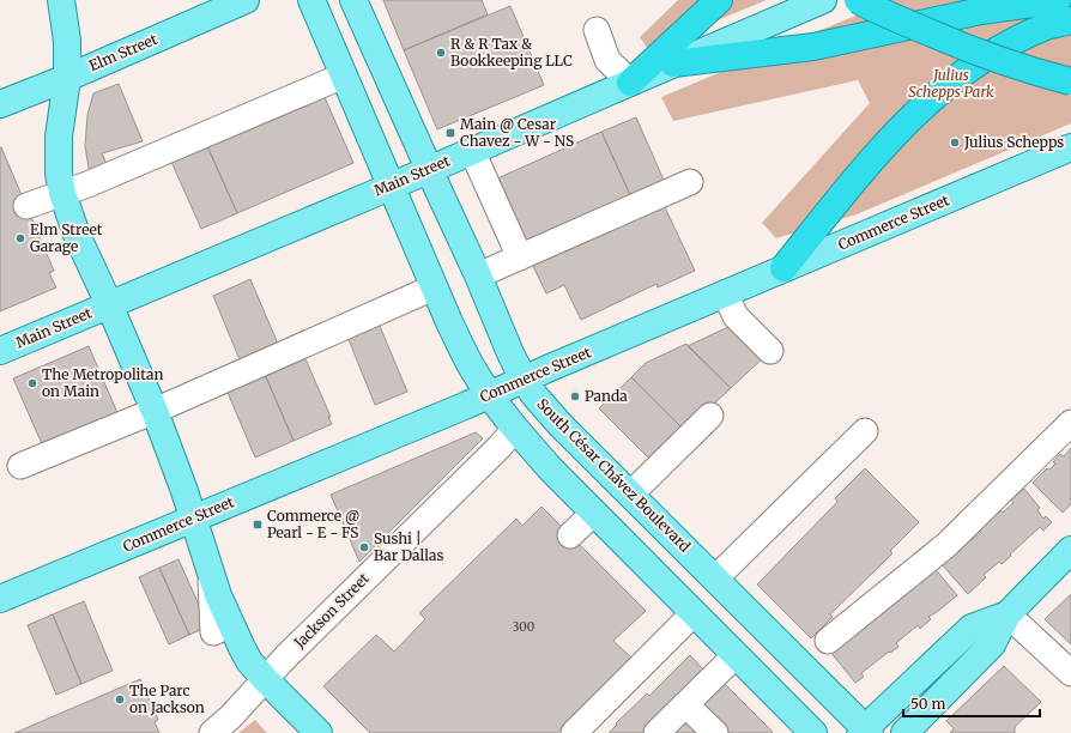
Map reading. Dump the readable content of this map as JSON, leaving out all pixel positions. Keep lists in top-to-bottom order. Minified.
{"streets":{"main road":["Elm Street","Main Street","Commerce Street","South César Chávez Boulevard"],"street":["Jackson Street"]},"crossings":[["Main Street","South César Chávez Boulevard"],["Commerce Street","South César Chávez Boulevard"]],"parks":["Julius Schepps Park"],"places":{"other":["R & R Tax & Bookkeeping LLC","Julius Schepps","Elm Street Garage","The Metropolitan on Main","Panda","Sushi | Bar Dallas","The Parc on Jackson"],"transit":["Main @ Cesar Chavez - W - NS","Commerce @ Pearl - E - FS"]},"house_numbers":["300"],"scale_bar":"50 m"}
